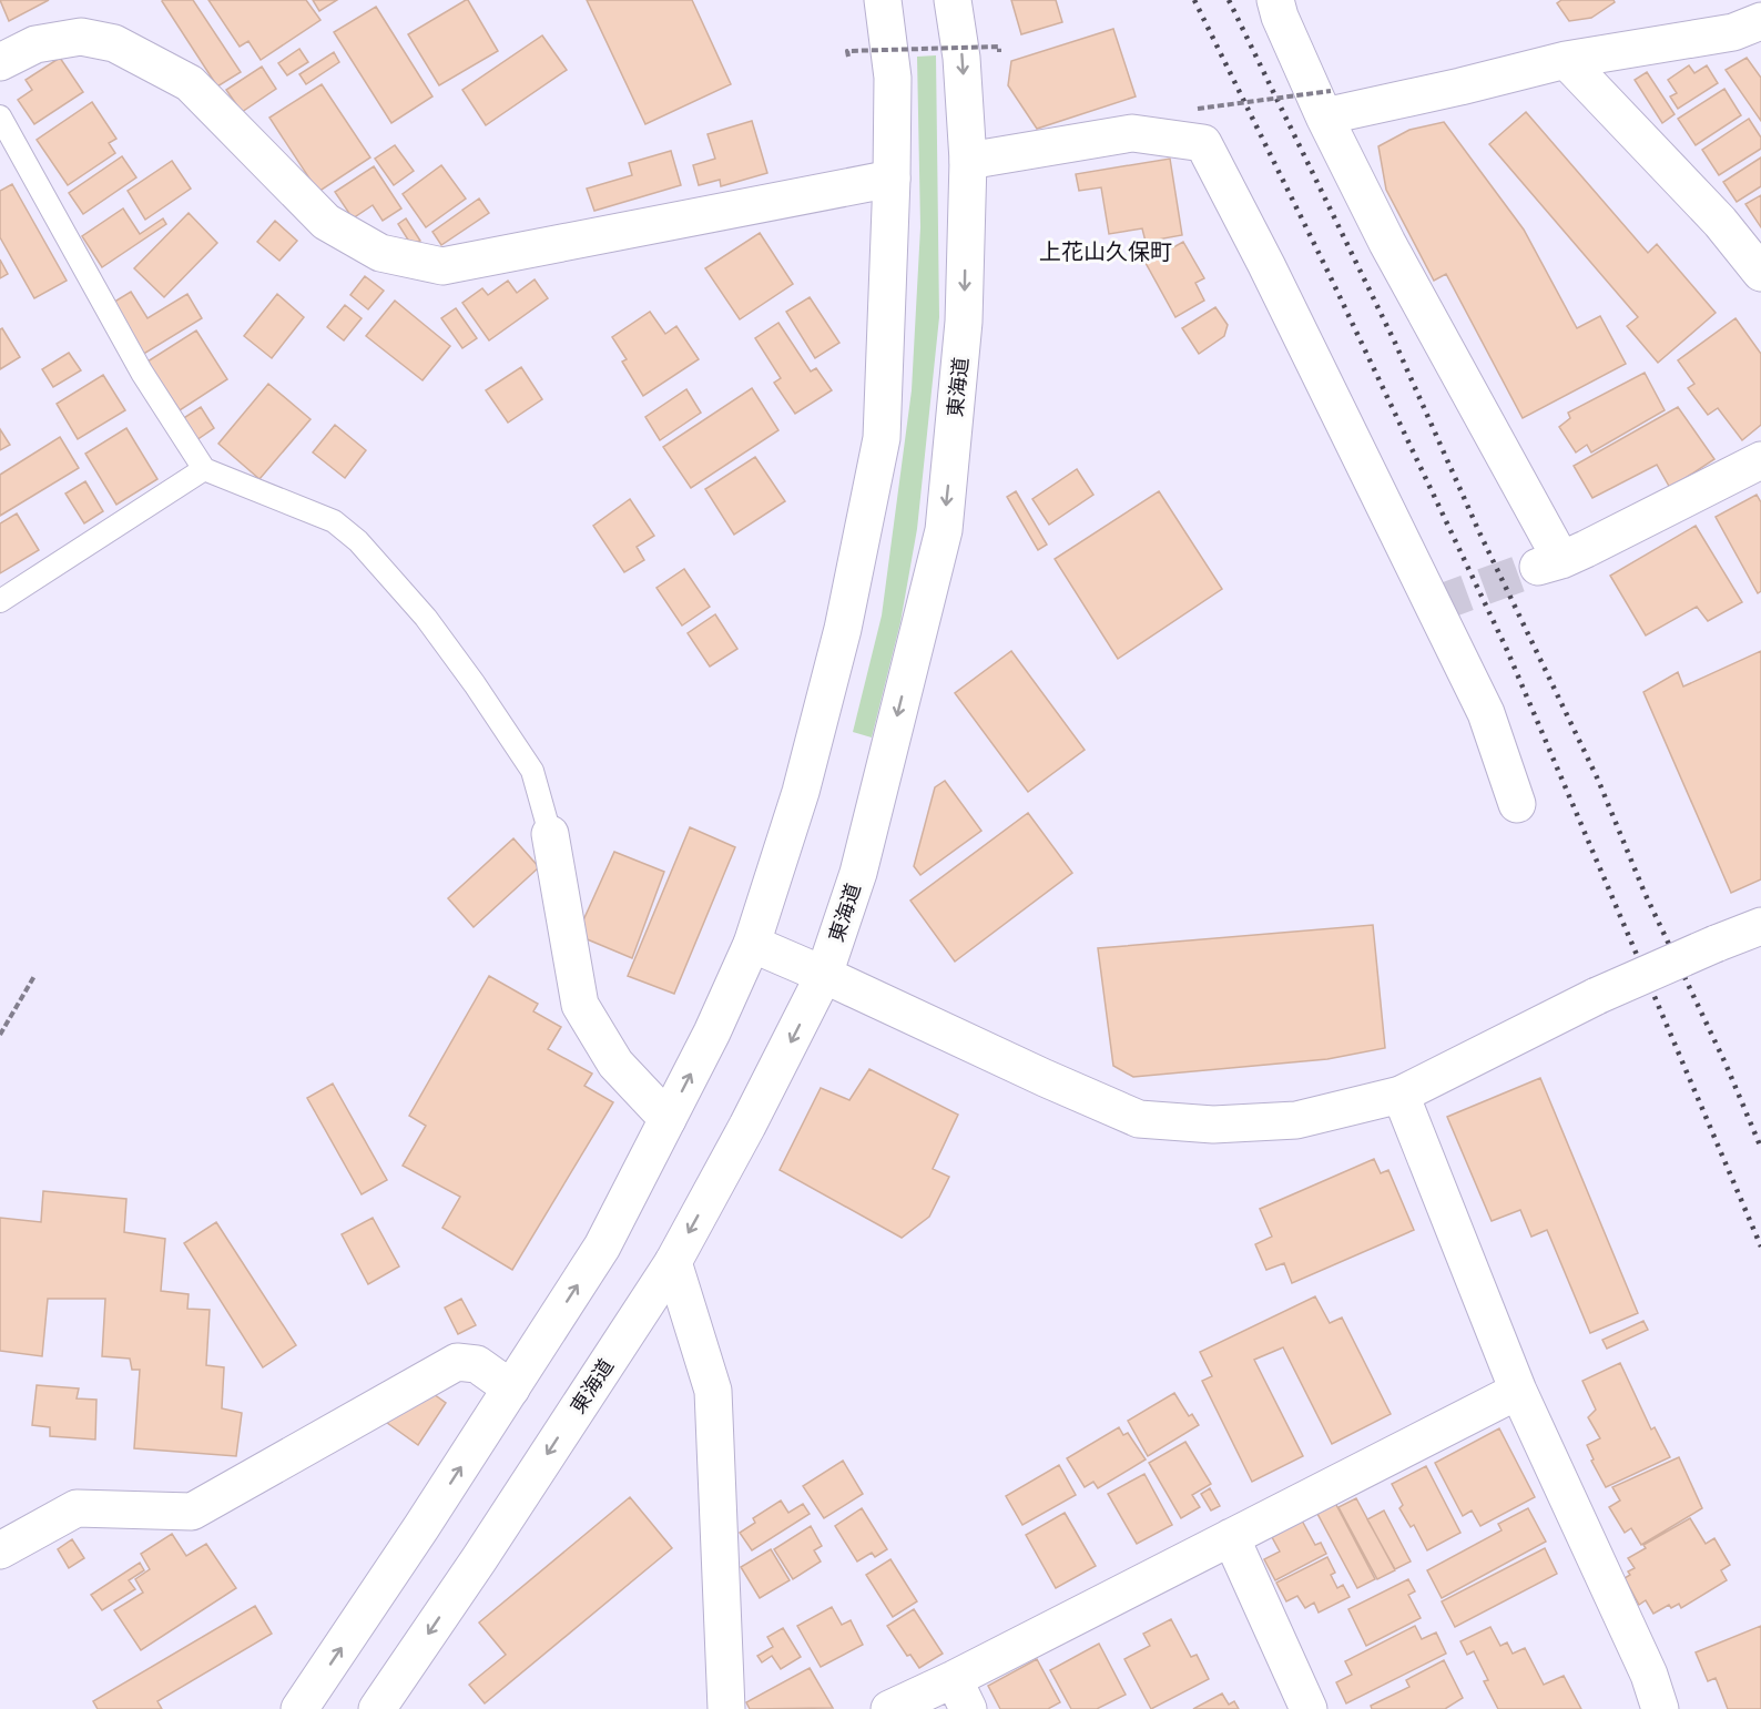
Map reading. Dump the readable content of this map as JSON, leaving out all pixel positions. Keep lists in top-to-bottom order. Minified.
{"streets":{"main road":["東海道"]},"districts":["上花山久保町"]}
